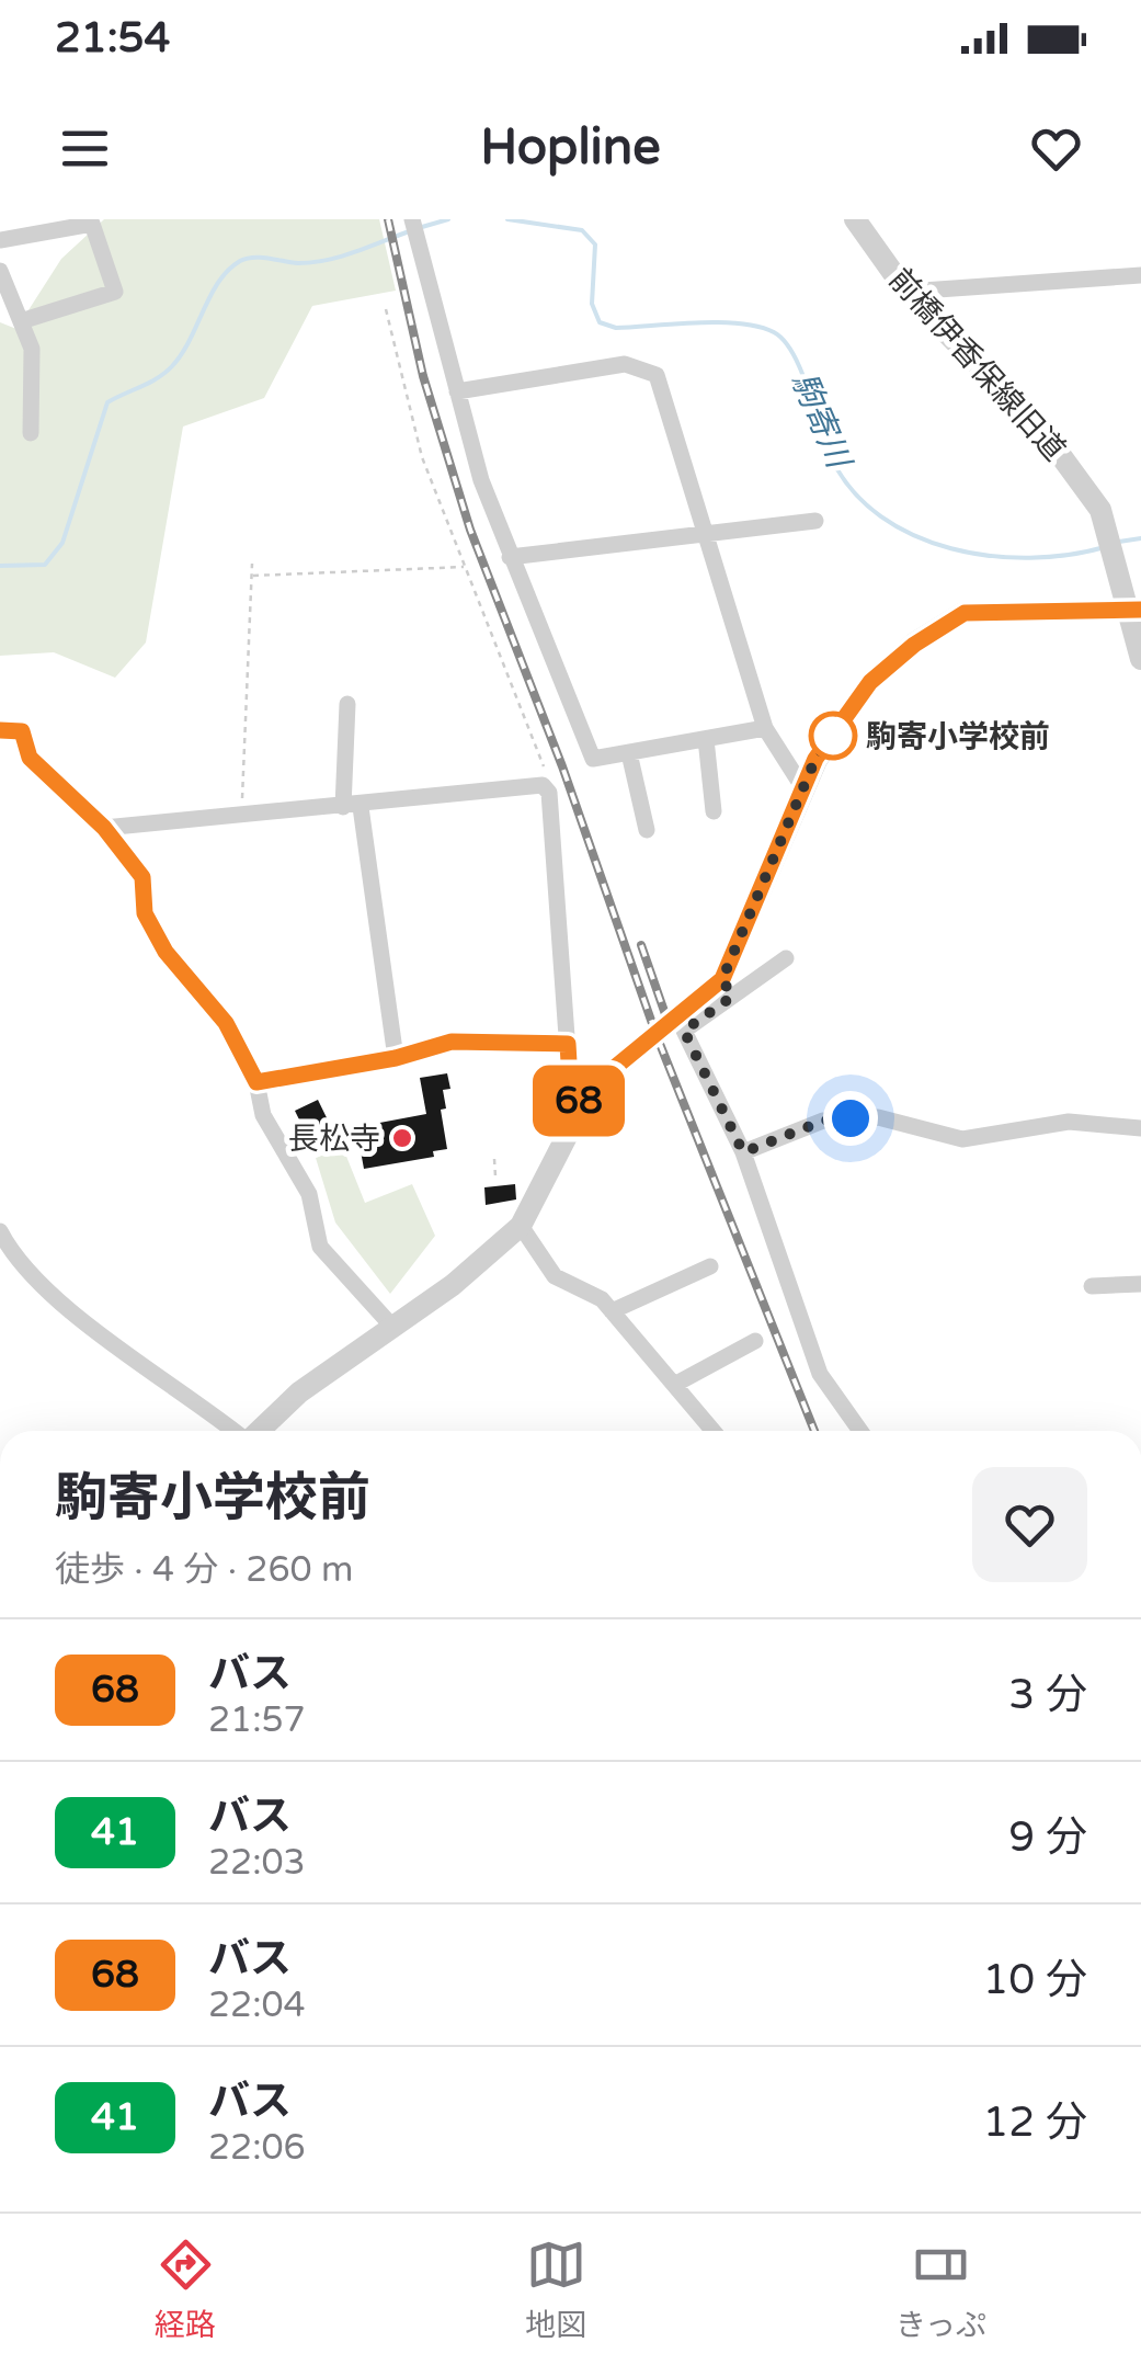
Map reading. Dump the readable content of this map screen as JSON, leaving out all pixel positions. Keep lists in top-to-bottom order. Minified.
{"streets":{"street":["前橋伊香保線旧道"]},"water":["駒寄川"],"places":["駒寄小学校前","長松寺"],"lines":["bus line 68"],"page":{"status":"21:54","header":"Hopline","on_map":"68","heading":["駒寄小学校前","徒歩 · 4 分 · 260 m"],"list":[{"mark":"68","name":"バス","note":"21:57","value":"3 分"},{"mark":"41","name":"バス","note":"22:03","value":"9 分"},{"mark":"68","name":"バス","note":"22:04","value":"10 分"},{"mark":"41","name":"バス","note":"22:06","value":"12 分"}],"tabs":["経路","地図","きっぷ"]}}
